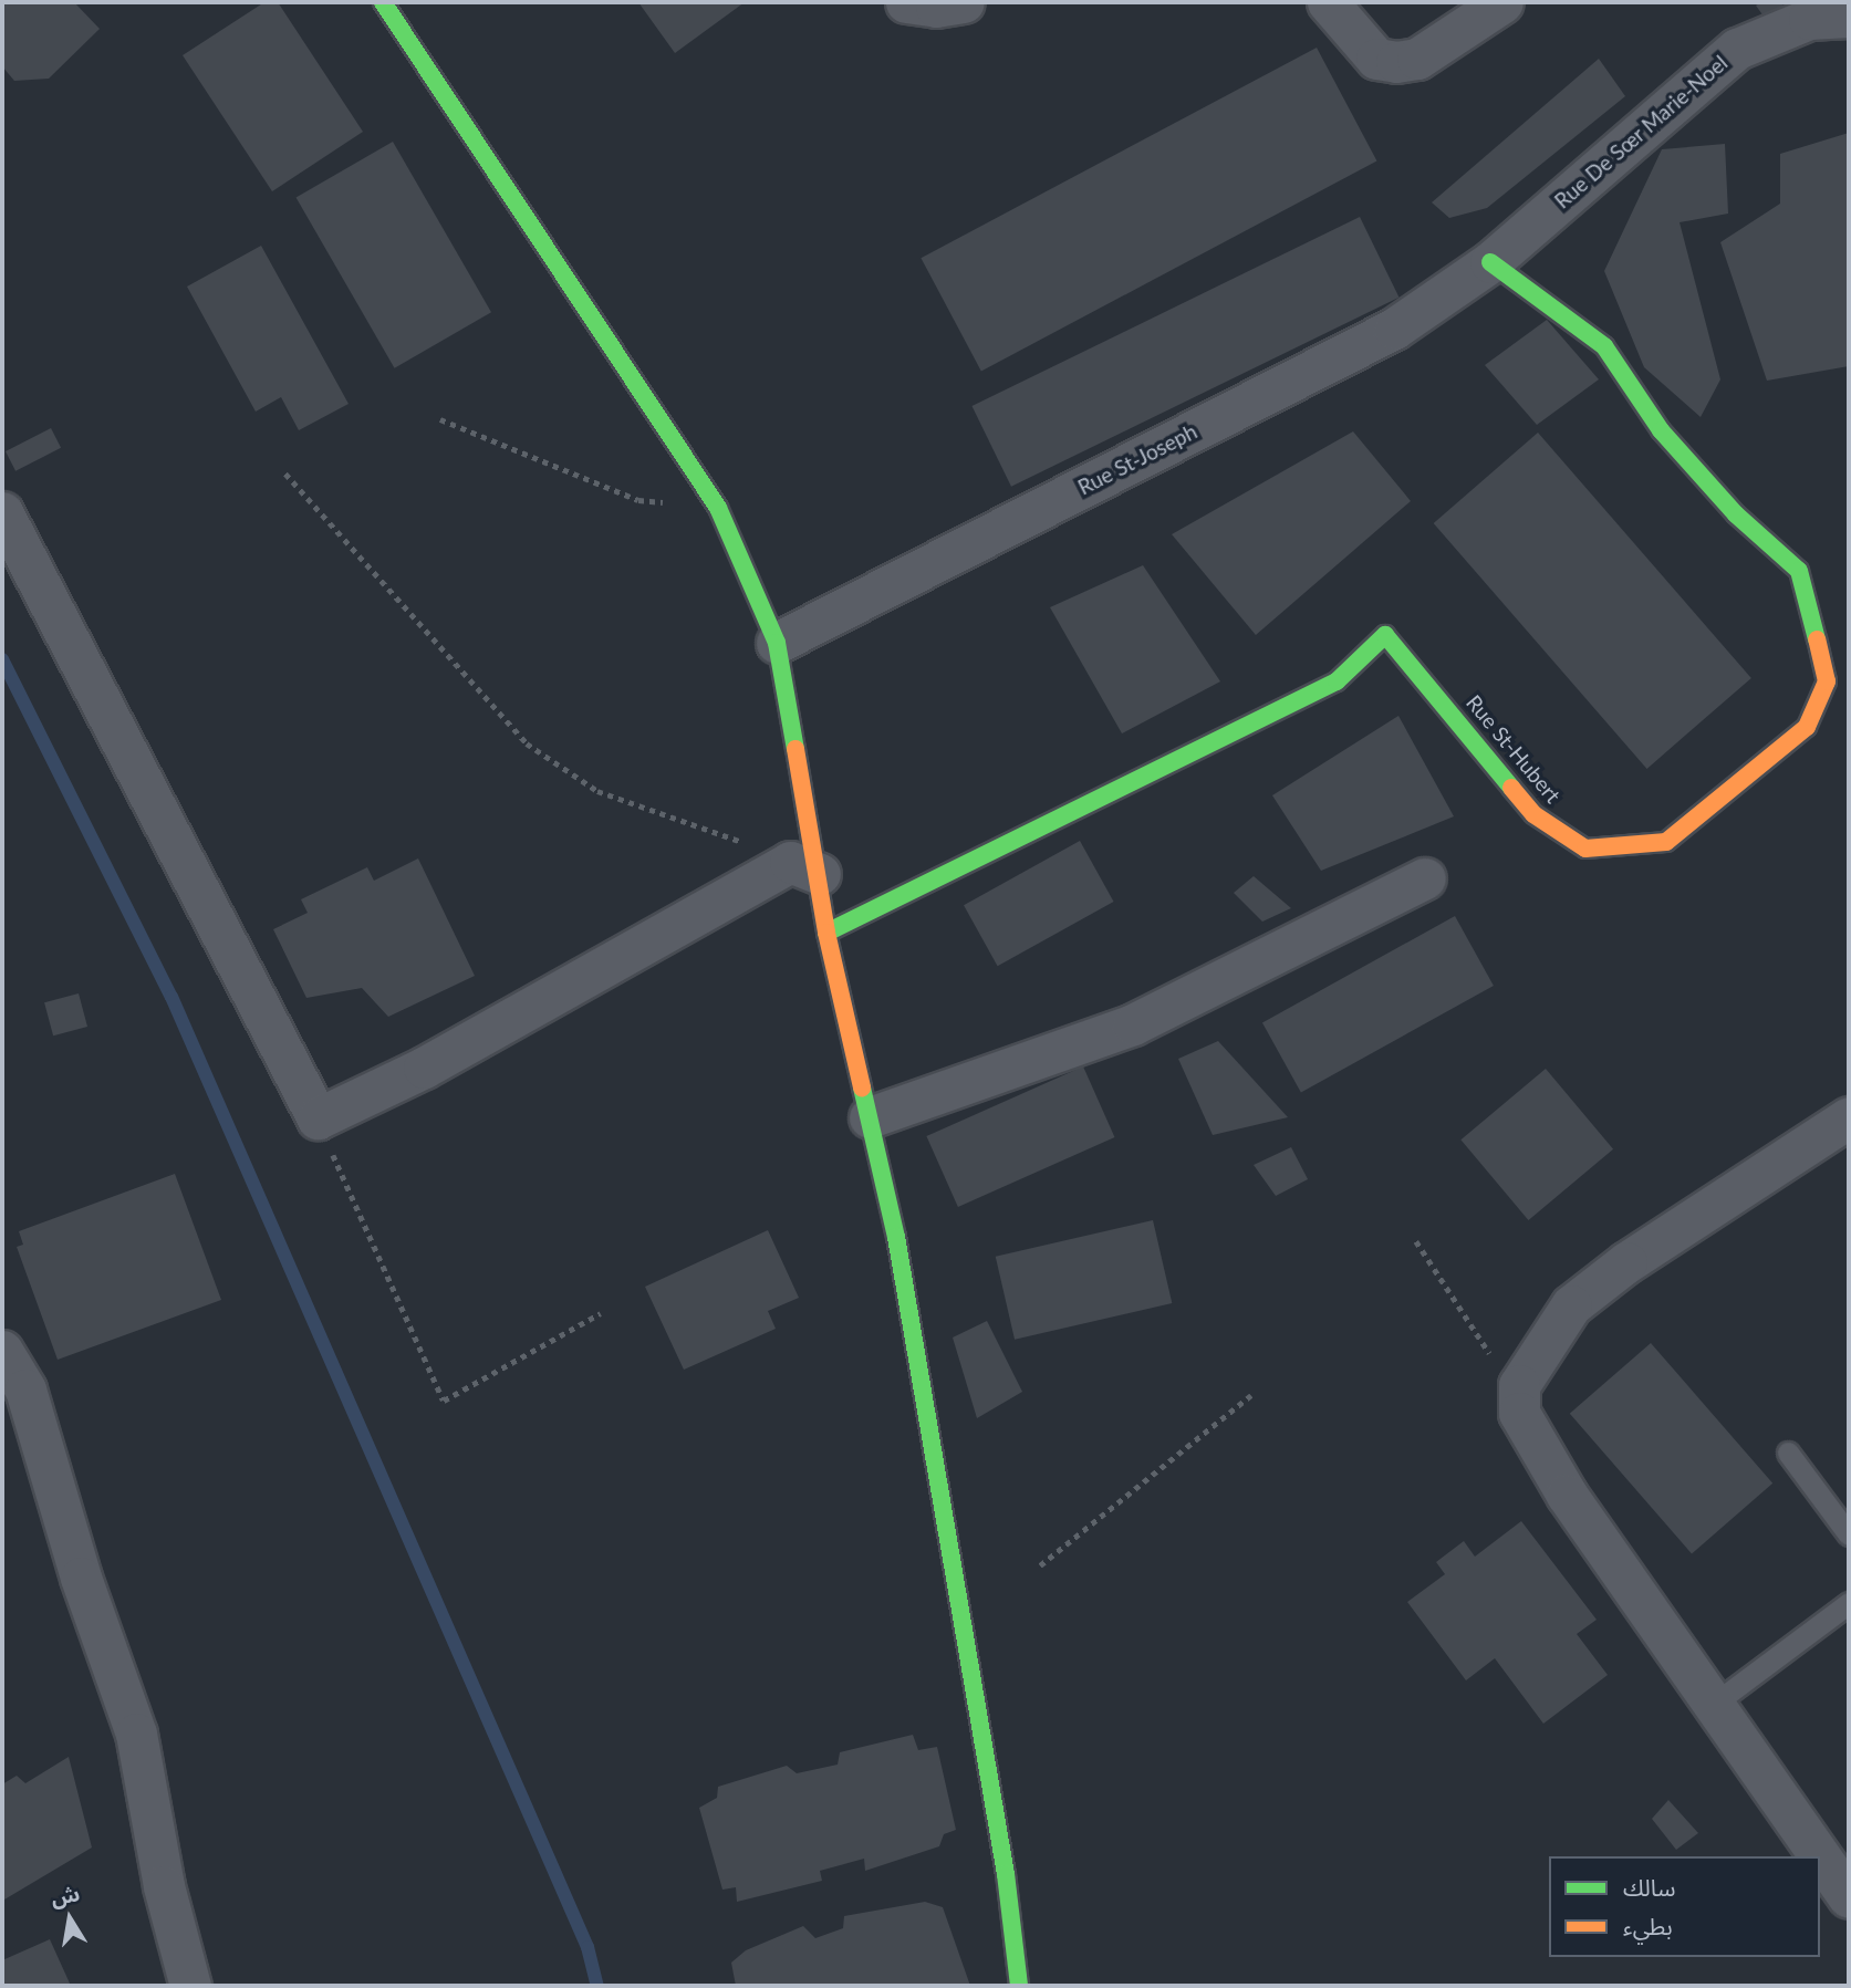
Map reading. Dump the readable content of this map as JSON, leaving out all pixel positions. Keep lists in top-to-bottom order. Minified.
{"streets":{"street":["Rue De Sœr Marie-Noel","Rue St-Joseph","Rue St-Hubert"]},"crossings":[["Rue De Sœr Marie-Noel","Rue St-Joseph"],["Rue De Sœr Marie-Noel","Rue St-Hubert"],["Rue St-Joseph","Rue St-Hubert"]],"legend":["سالك","بطيء"],"north":"top"}
